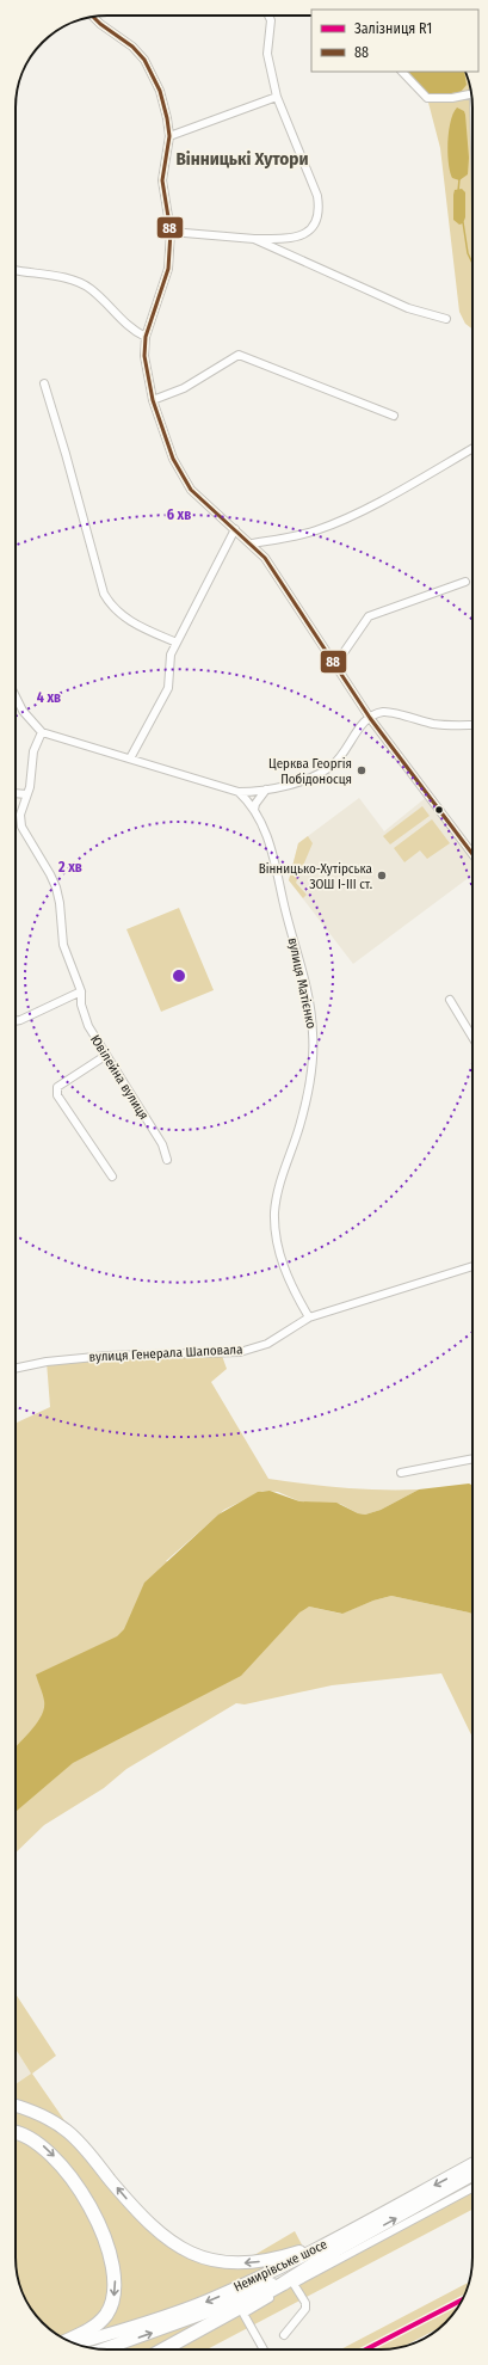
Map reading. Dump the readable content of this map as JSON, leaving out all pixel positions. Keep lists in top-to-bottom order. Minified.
{"streets":{"main road":["Немирівське шосе"],"street":["вулиця Матієнко","Ювілейна вулиця","вулиця Генерала Шаповала"]},"crossings":[["вулиця Матієнко","вулиця Генерала Шаповала"]],"districts":["Вінницькі Хутори"],"places":["Церква Георгія Побідоносця","Вінницько-Хутірська ЗОШ І-ІІІ ст."],"lines":["transit line 88","rail line R1"],"legend":["Залізниця R1","88"],"rings":["6 хв","4 хв","2 хв"]}
